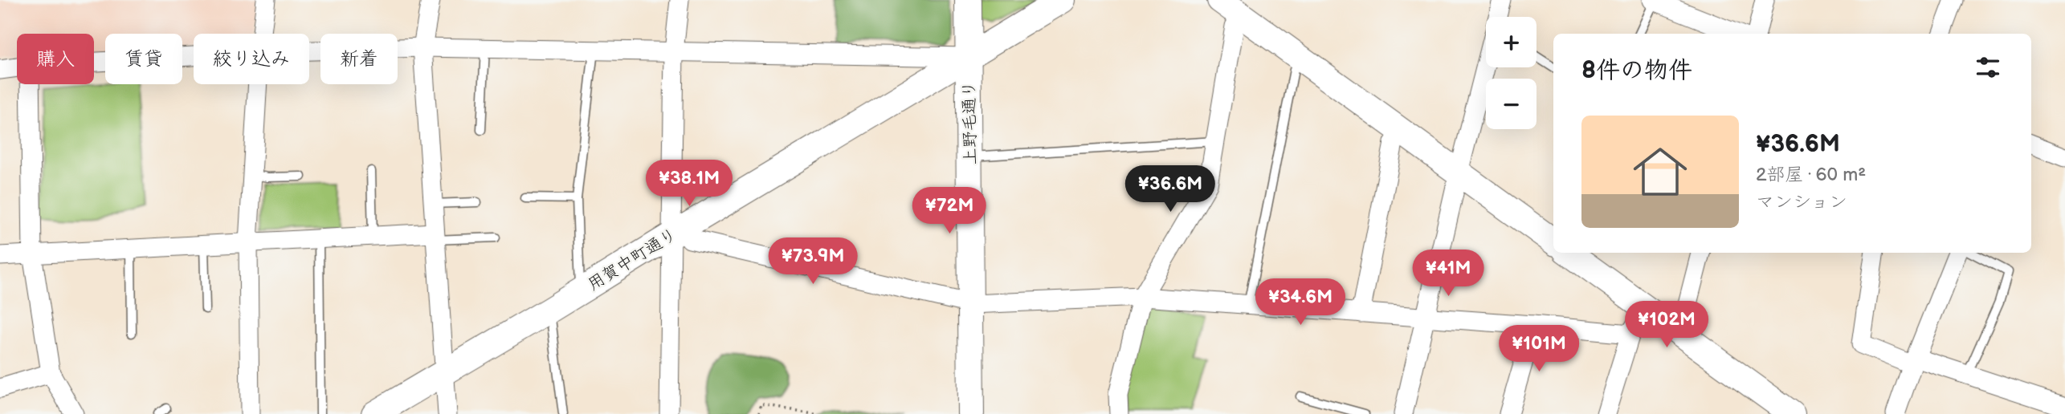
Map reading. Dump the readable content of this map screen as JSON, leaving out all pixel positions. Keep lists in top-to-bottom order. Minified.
{"streets":{"street":["上野毛通り","用賀中町通り"]},"crossings":[["上野毛通り","用賀中町通り"]],"page":{"map_buttons":["+","−"],"chip":["購入","賃貸","絞り込み","新着"],"heading":"8件の物件","list":[{"name":"¥36.6M","note":"2部屋 · 60 m² · マンション"}],"price":["¥38.1M","¥36.6M","¥72M","¥73.9M","¥41M","¥34.6M","¥102M","¥101M"]}}
